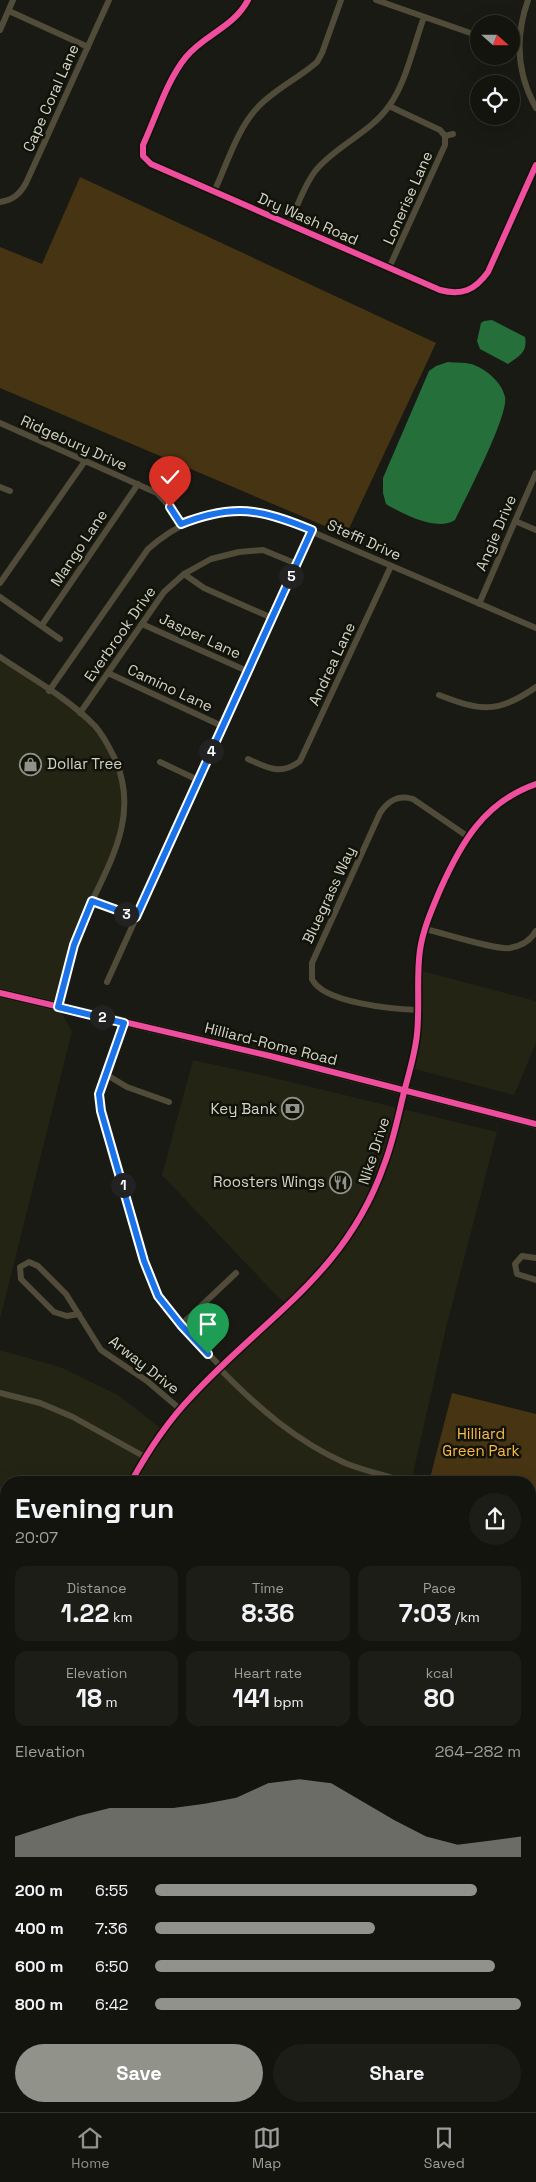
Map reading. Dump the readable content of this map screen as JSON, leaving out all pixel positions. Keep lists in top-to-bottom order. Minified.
{"streets":{"main road":["Hilliard-Rome Road"],"street":["Cape Coral Lane","Lonerise Lane","Dry Wash Road","Ridgebury Drive","Angie Drive","Steffi Drive","Mango Lane","Everbrook Drive","Jasper Lane","Andrea Lane","Camino Lane","Bluegrass Way","Nike Drive","Arway Drive"]},"crossings":[["Lonerise Lane","Dry Wash Road"],["Ridgebury Drive","Steffi Drive"],["Ridgebury Drive","Mango Lane"],["Angie Drive","Steffi Drive"],["Steffi Drive","Andrea Lane"],["Everbrook Drive","Jasper Lane"],["Everbrook Drive","Camino Lane"],["Bluegrass Way","Nike Drive"],["Hilliard-Rome Road","Nike Drive"],["Nike Drive","Arway Drive"]],"parks":["Hilliard Green Park"],"places":{"shop":["Dollar Tree"],"bank":["Key Bank"],"restaurant":["Roosters Wings"]},"north":"right","page":{"pins":["5","4","3","2","1"],"heading":["Evening run","20:07"],"stats":[["Distance","1.22 km"],["Time","8:36"],["Pace","7:03 /km"],["Elevation","18 m"],["Heart rate","141 bpm"],["kcal","80"]],"chart":["Elevation","264–282 m"],"list":[{"name":"200 m","note":"6:55"},{"name":"400 m","note":"7:36"},{"name":"600 m","note":"6:50"},{"name":"800 m","note":"6:42"}],"buttons":["Save","Share"],"tabs":["Home","Map","Saved"]}}
